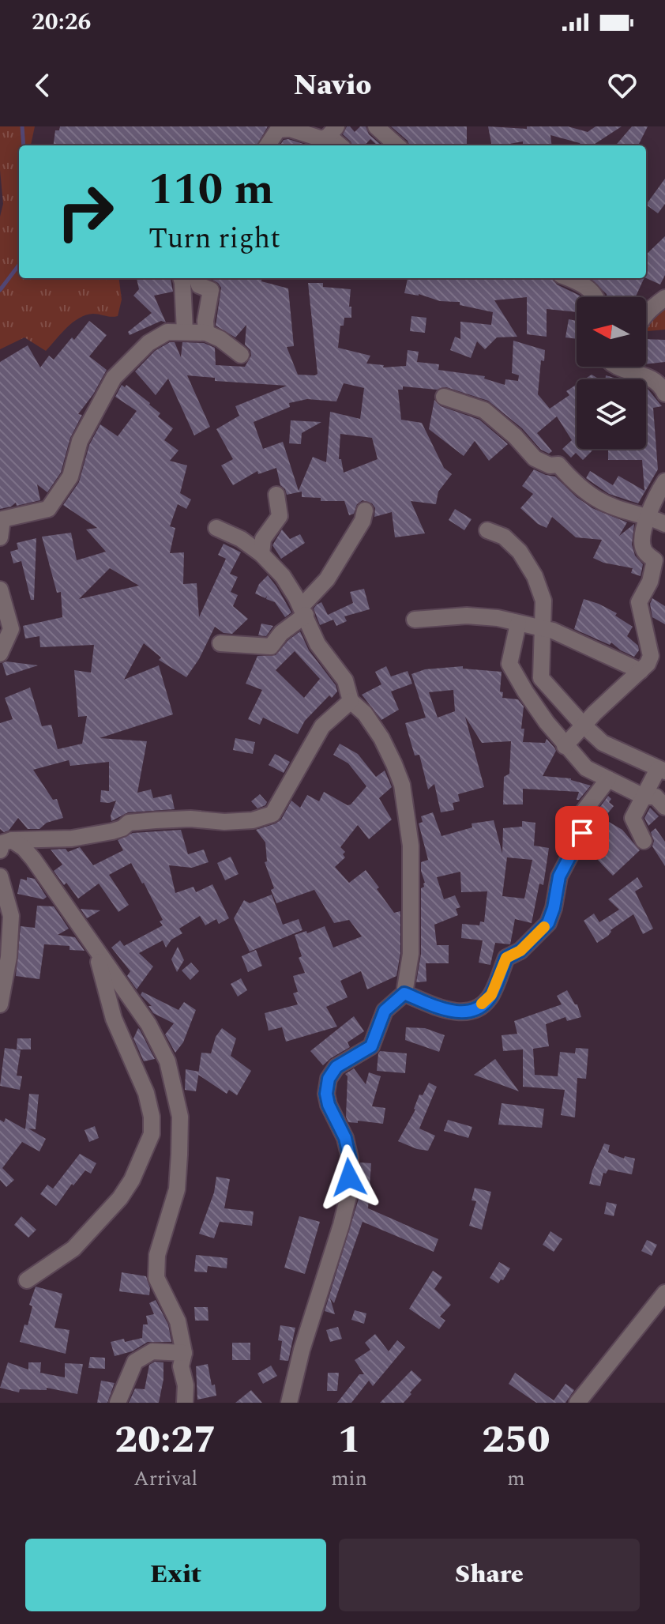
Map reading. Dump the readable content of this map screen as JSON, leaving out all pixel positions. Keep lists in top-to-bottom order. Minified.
{"north":"left","page":{"status":"20:26","header":"Navio","turn":["110 m","Turn right"],"eta":["20:27","Arrival","1","min","250","m"],"buttons":["Exit","Share"]}}
